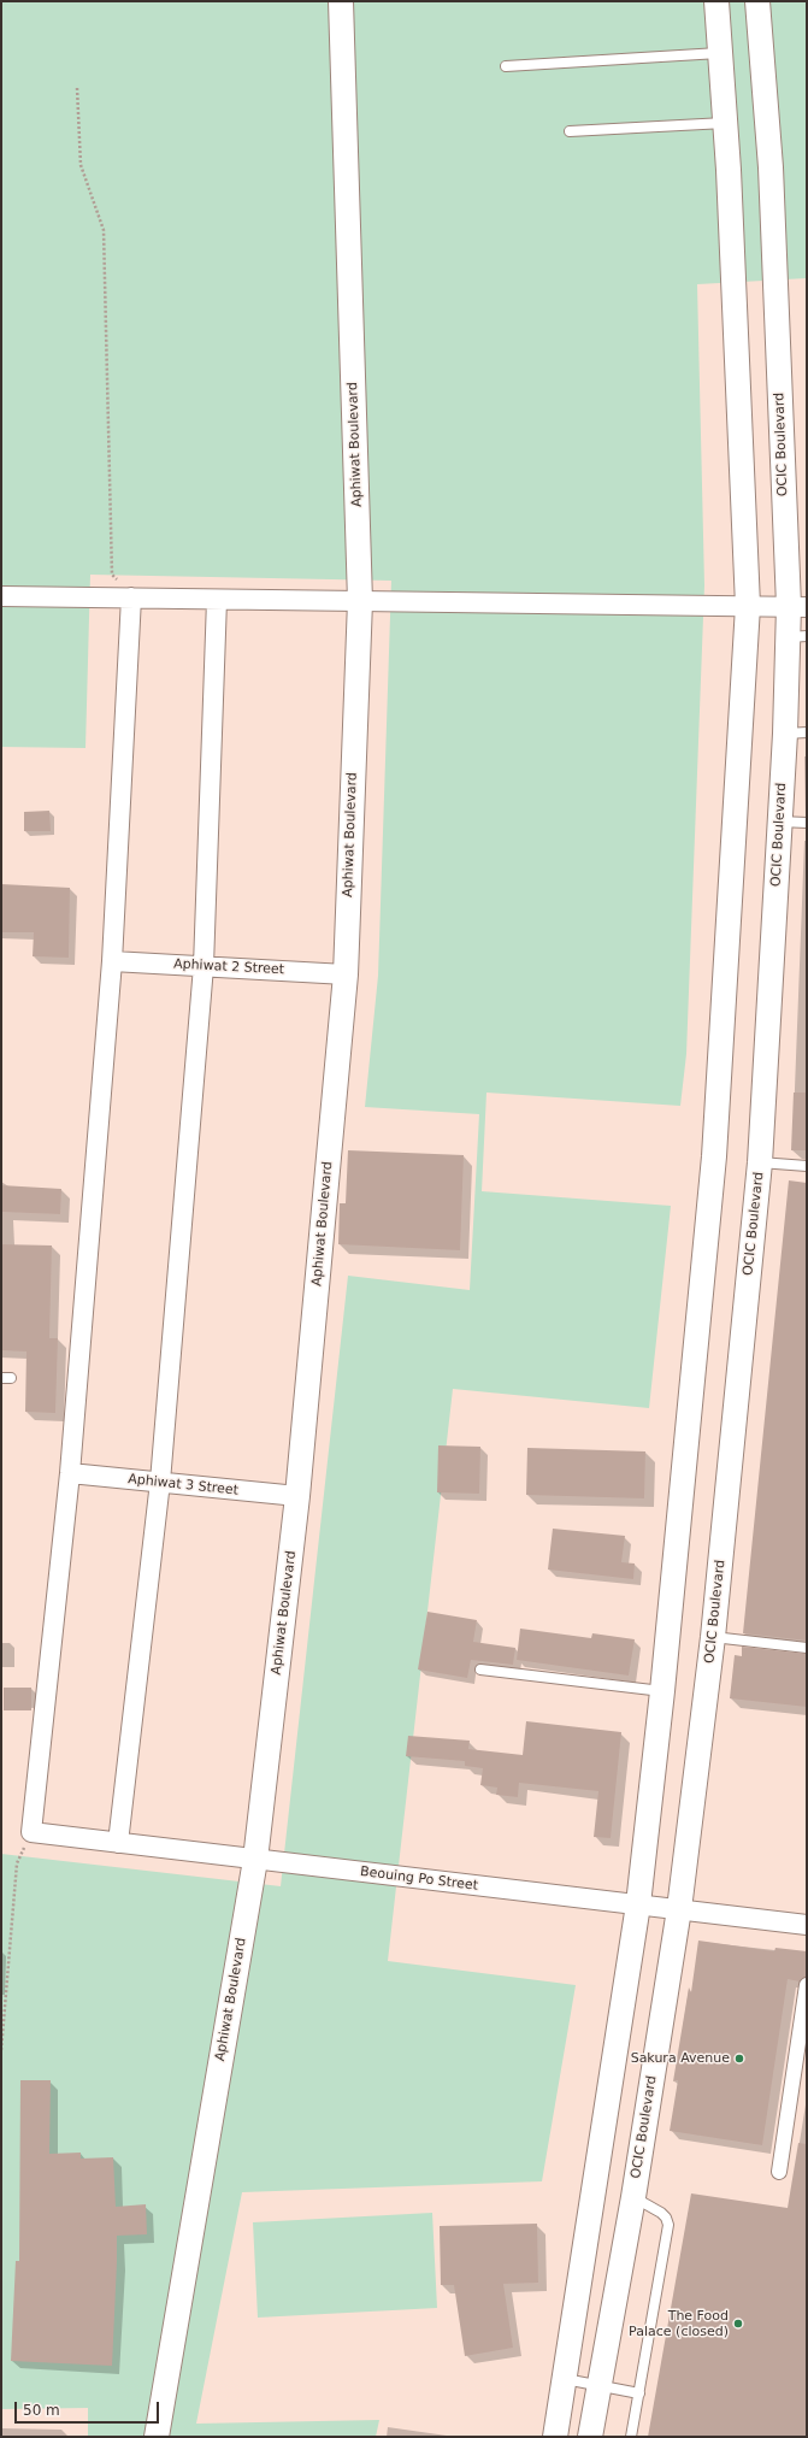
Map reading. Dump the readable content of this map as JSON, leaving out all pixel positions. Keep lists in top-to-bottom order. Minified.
{"streets":{"street":["Aphiwat Boulevard","OCIC Boulevard","Aphiwat 2 Street","Aphiwat 3 Street","Beouing Po Street"]},"crossings":[["Aphiwat Boulevard","Aphiwat 2 Street"],["Aphiwat Boulevard","Aphiwat 3 Street"],["Aphiwat Boulevard","Beouing Po Street"],["OCIC Boulevard","Beouing Po Street"]],"places":["Sakura Avenue","The Food Palace (closed)"],"scale_bar":"50 m"}
